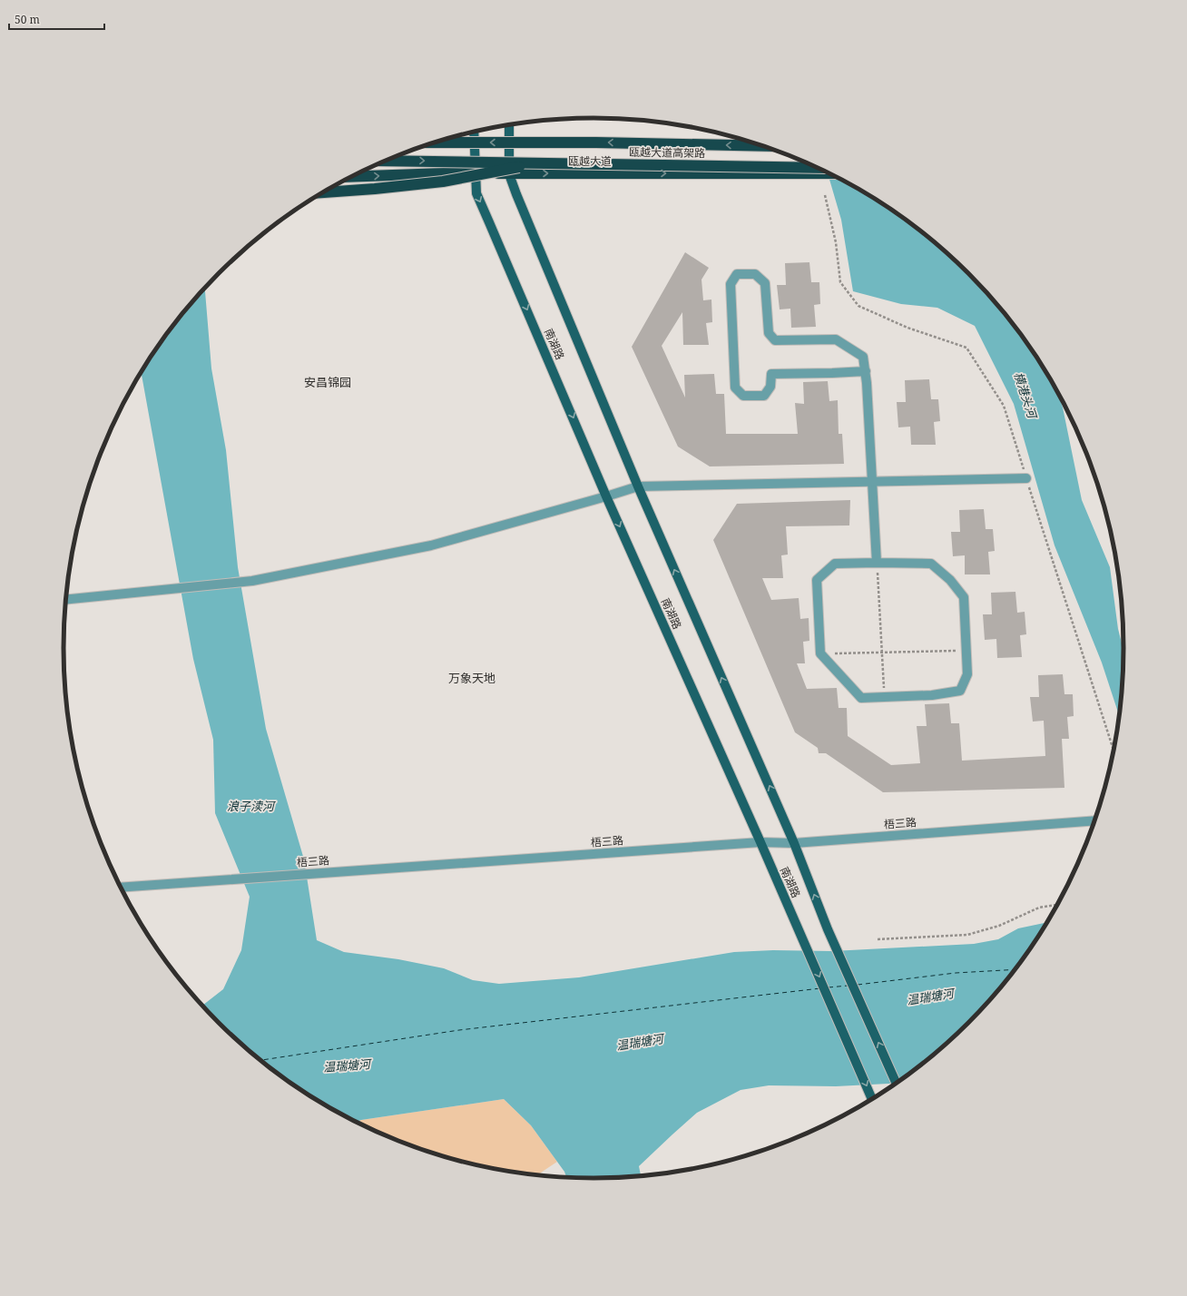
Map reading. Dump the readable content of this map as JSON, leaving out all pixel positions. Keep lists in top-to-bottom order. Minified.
{"streets":{"highway":["瓯越大道高架路","瓯越大道"],"main road":["南湖路"],"street":["梧三路"]},"crossings":[["瓯越大道","南湖路"],["南湖路","梧三路"]],"districts":["安昌锦园","万象天地"],"water":["横港头河","浪子渎河","温瑞塘河"],"scale_bar":"50 m"}
